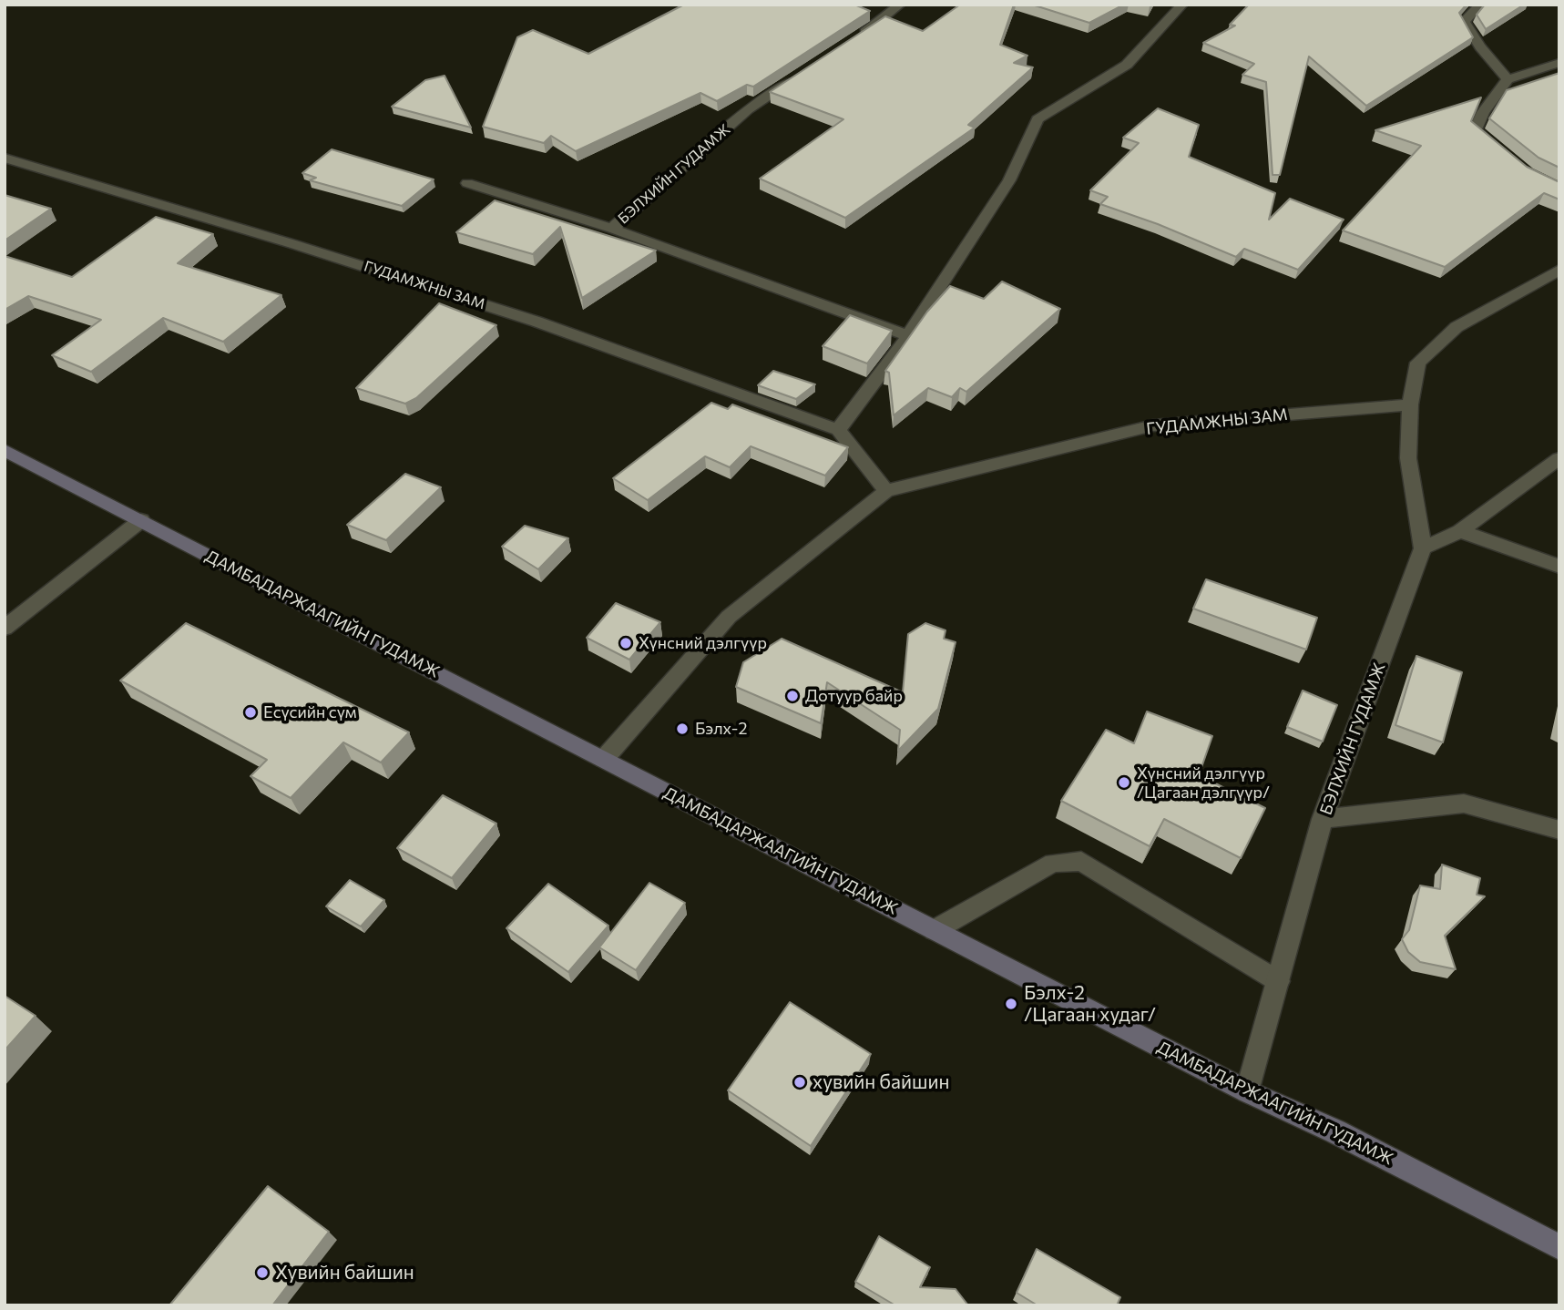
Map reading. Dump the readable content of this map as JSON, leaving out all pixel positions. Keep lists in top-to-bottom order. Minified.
{"streets":{"main road":["ДАМБАДАРЖААГИЙН ГУДАМЖ"],"street":["БЭЛХИЙН ГУДАМЖ","ГУДАМЖНЫ ЗАМ"]},"crossings":[["БЭЛХИЙН ГУДАМЖ","ДАМБАДАРЖААГИЙН ГУДАМЖ"],["ГУДАМЖНЫ ЗАМ","ДАМБАДАРЖААГИЙН ГУДАМЖ"]],"places":["Хүнсний дэлгүүр","Дотуур байр","Есүсийн сүм","Бэлх-2","Хүнсний дэлгүүр /Цагаан дэлгүүр/","Бэлх-2 /Цагаан худаг/","хувийн байшин","Хувийн байшин"]}
